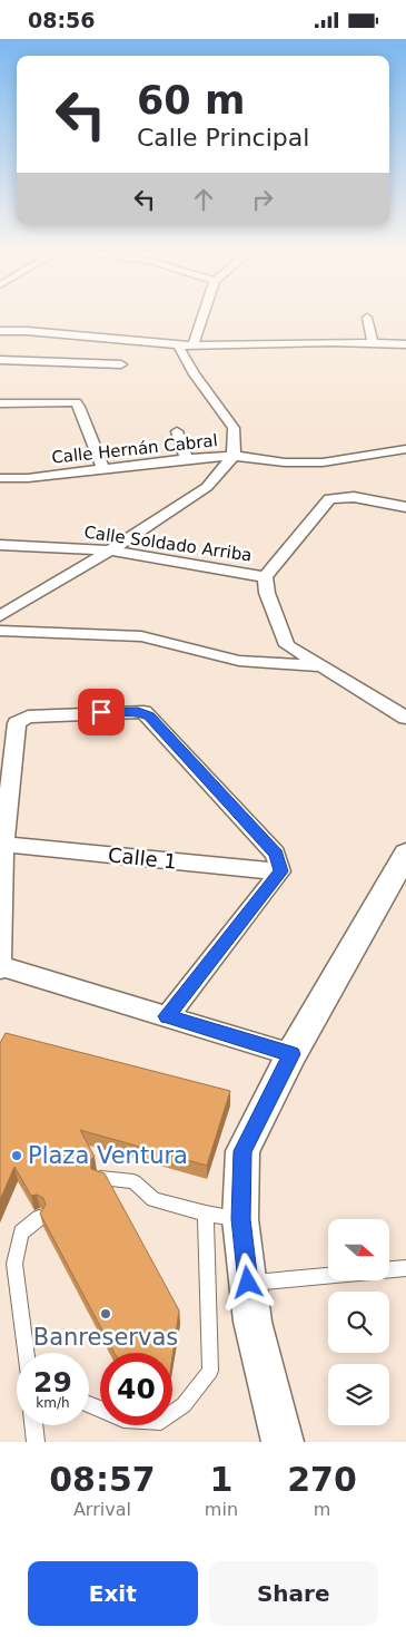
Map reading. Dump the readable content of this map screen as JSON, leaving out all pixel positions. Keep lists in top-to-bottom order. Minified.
{"streets":{"street":["Calle Hernán Cabral","Calle Soldado Arriba","Calle 1"]},"places":["Plaza Ventura","Banreservas"],"north":"right","page":{"status":"08:56","turn":["60 m","Calle Principal"],"speed":"29 km/h","limit":"40","eta":["08:57","Arrival","1","min","270","m"],"buttons":["Exit","Share"]}}
